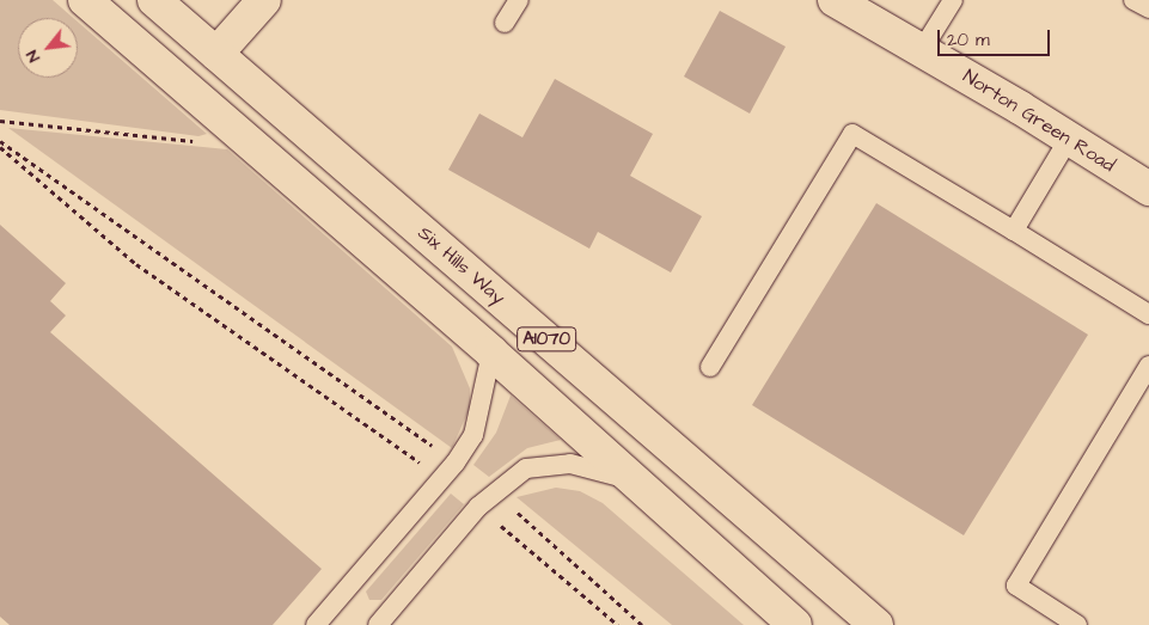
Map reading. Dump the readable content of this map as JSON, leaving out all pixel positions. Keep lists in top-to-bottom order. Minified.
{"streets":{"main road":["Norton Green Road","Six Hills Way","A1070"]},"scale_bar":"20 m","north":"bottom left"}
